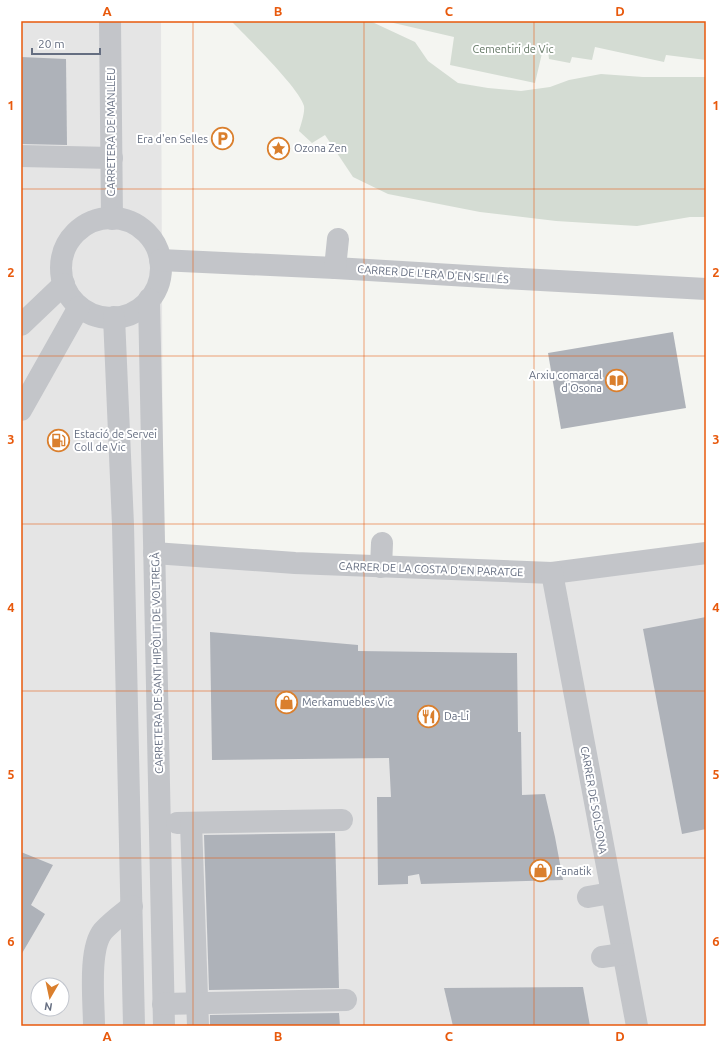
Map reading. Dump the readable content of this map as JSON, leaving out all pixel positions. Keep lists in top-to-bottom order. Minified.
{"streets":{"street":["CARRETERA DE MANLLEU","CARRER DE L'ERA D'EN SELLÉS","CARRER DE LA COSTA D'EN PARATGE","CARRETERA DE SANT HIPÒLIT DE VOLTREGÀ","CARRER DE SOLSONA"]},"crossings":[["CARRETERA DE MANLLEU","CARRER DE L'ERA D'EN SELLÉS"],["CARRETERA DE MANLLEU","CARRETERA DE SANT HIPÒLIT DE VOLTREGÀ"],["CARRER DE L'ERA D'EN SELLÉS","CARRETERA DE SANT HIPÒLIT DE VOLTREGÀ"],["CARRER DE LA COSTA D'EN PARATGE","CARRETERA DE SANT HIPÒLIT DE VOLTREGÀ"],["CARRER DE LA COSTA D'EN PARATGE","CARRER DE SOLSONA"]],"parks":["Cementiri de Vic"],"places":{"parking":["Era d'en Selles"],"place":["Ozona Zen"],"library":["Arxiu comarcal d'Osona"],"fuel station":["Estació de Servei Coll de Vic"],"shop":["Merkamuebles Vic","Fanatik"],"restaurant":["Da-Li"]},"scale_bar":"20 m","north":"bottom","grid":{"columns":["A","B","C","D"],"rows":["1","2","3","4","5","6"]}}
